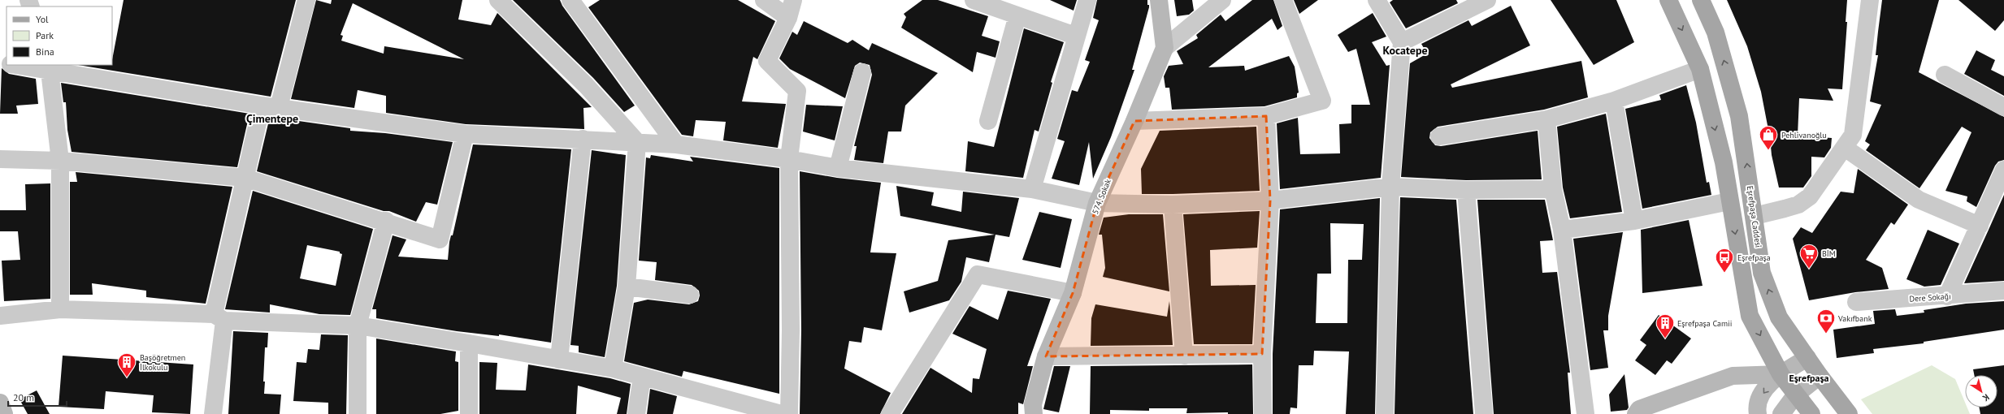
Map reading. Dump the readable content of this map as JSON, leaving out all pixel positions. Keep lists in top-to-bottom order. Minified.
{"streets":{"main road":["Eşrefpaşa Caddesi"],"street":["574. Sokak","Dere Sokağı"]},"districts":["Kocatepe","Çimentepe","Eşrefpaşa"],"places":{"shop":["Pehlivanoğlu"],"supermarket":["BİM"],"bus stop":["Eşrefpaşa"],"bank":["Vakıfbank"],"building":["Eşrefpaşa Camii","Başöğretmen İlkokulu"]},"legend":["Yol","Park","Bina"],"scale_bar":"20 m","north":"bottom right"}
